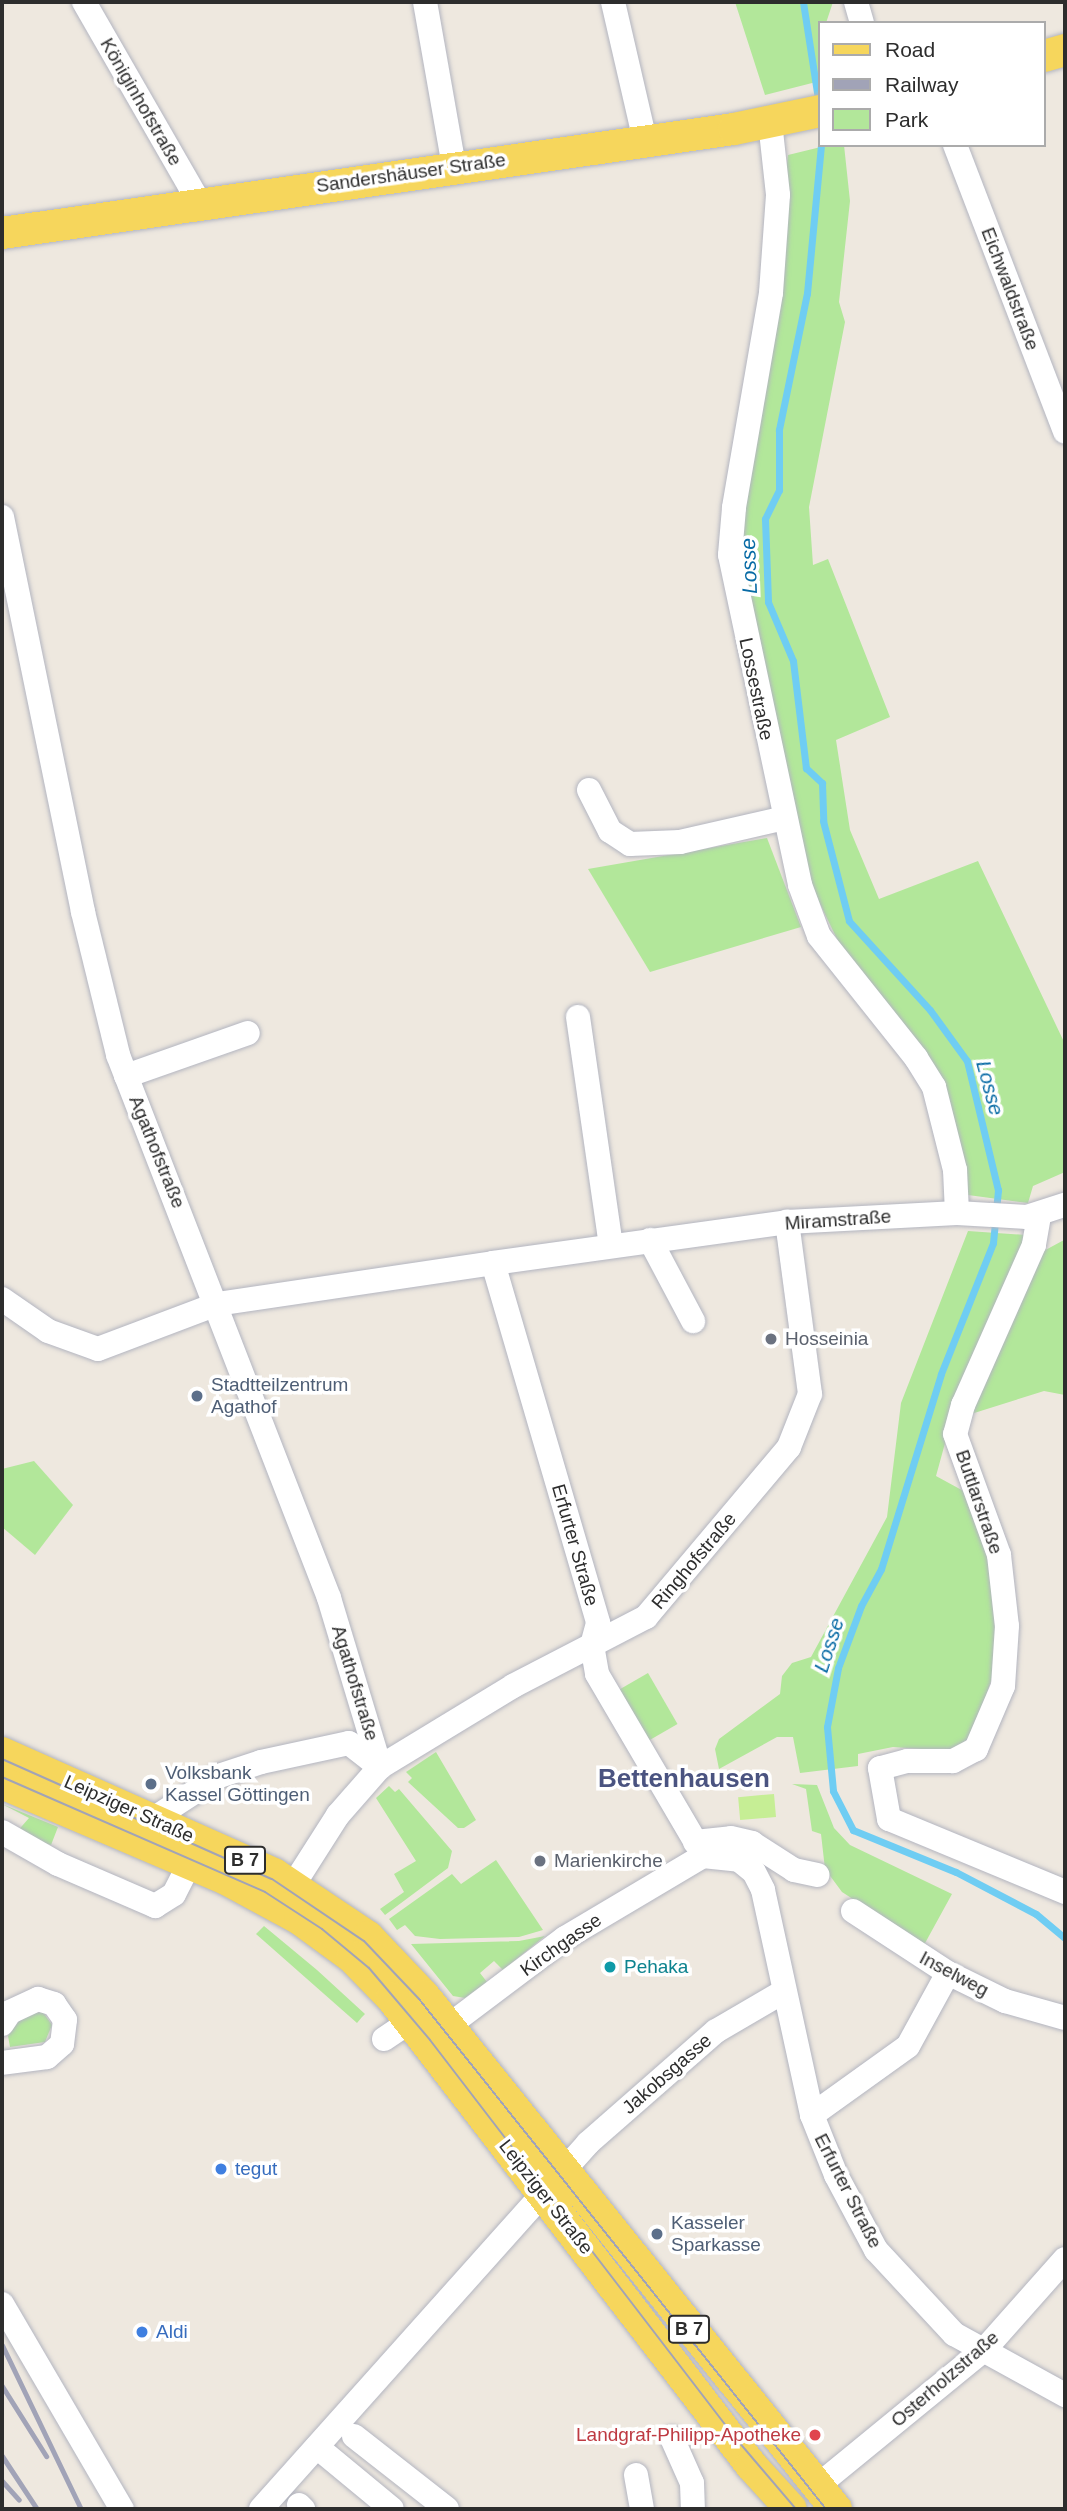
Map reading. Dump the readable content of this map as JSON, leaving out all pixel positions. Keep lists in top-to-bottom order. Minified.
{"streets":{"main road":["Sandershäuser Straße","Leipziger Straße","B 7"],"street":["Königinhofstraße","Eichwaldstraße","Lossestraße","Agathofstraße","Miramstraße","Buttlarstraße","Erfurter Straße","Ringhofstraße","Kirchgasse","Inselweg","Jakobsgasse","Osterholzstraße"]},"crossings":[["Königinhofstraße","Sandershäuser Straße"],["Sandershäuser Straße","Lossestraße"],["Lossestraße","Miramstraße"],["Agathofstraße","Miramstraße"],["Agathofstraße","Ringhofstraße"],["Miramstraße","Buttlarstraße"],["Miramstraße","Erfurter Straße"],["Miramstraße","Ringhofstraße"],["Erfurter Straße","Ringhofstraße"],["Erfurter Straße","Kirchgasse"],["Erfurter Straße","Jakobsgasse"],["Erfurter Straße","Osterholzstraße"],["Ringhofstraße","Leipziger Straße"],["Leipziger Straße","B 7"],["Leipziger Straße","Kirchgasse"],["Leipziger Straße","Jakobsgasse"],["B 7","Jakobsgasse"],["B 7","Osterholzstraße"]],"districts":["Bettenhausen"],"water":["Losse"],"places":["Hosseinia","Stadtteilzentrum Agathof","Volksbank Kassel Göttingen","Marienkirche","Pehaka","tegut","Kasseler Sparkasse","Aldi","Landgraf-Philipp-Apotheke"],"legend":["Road","Railway","Park"]}
